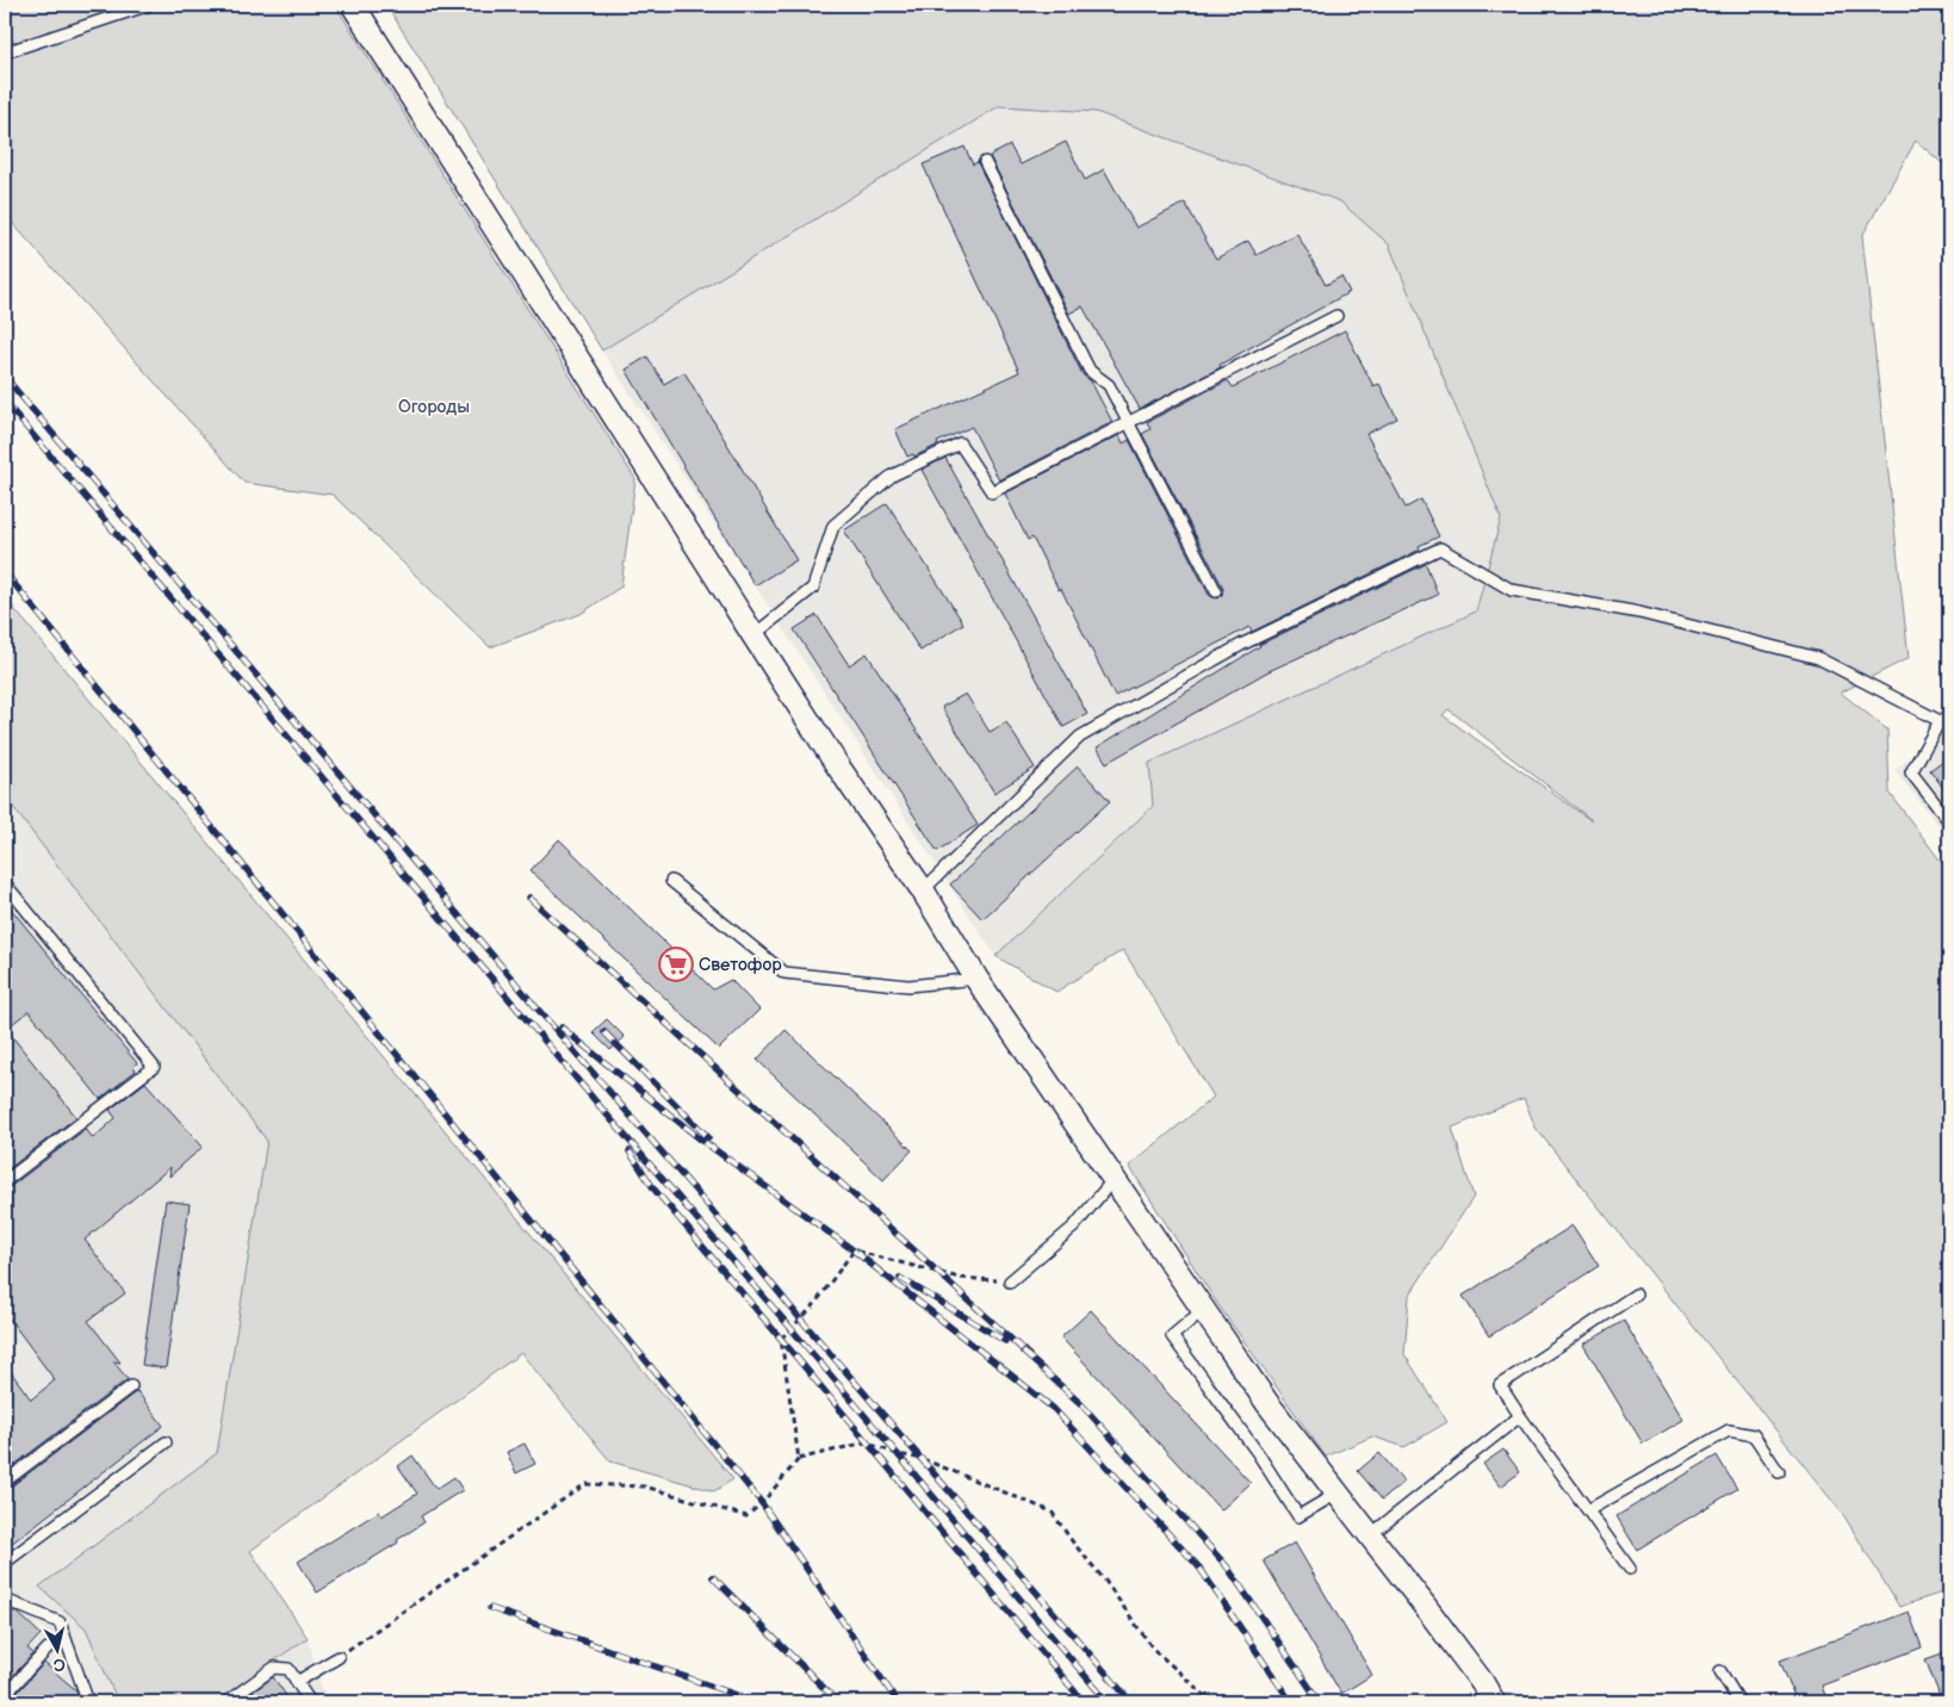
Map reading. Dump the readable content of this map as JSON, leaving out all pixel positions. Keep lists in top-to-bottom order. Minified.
{"parks":["Огороды"],"places":{"supermarket":["Светофор"]},"north":"bottom"}
